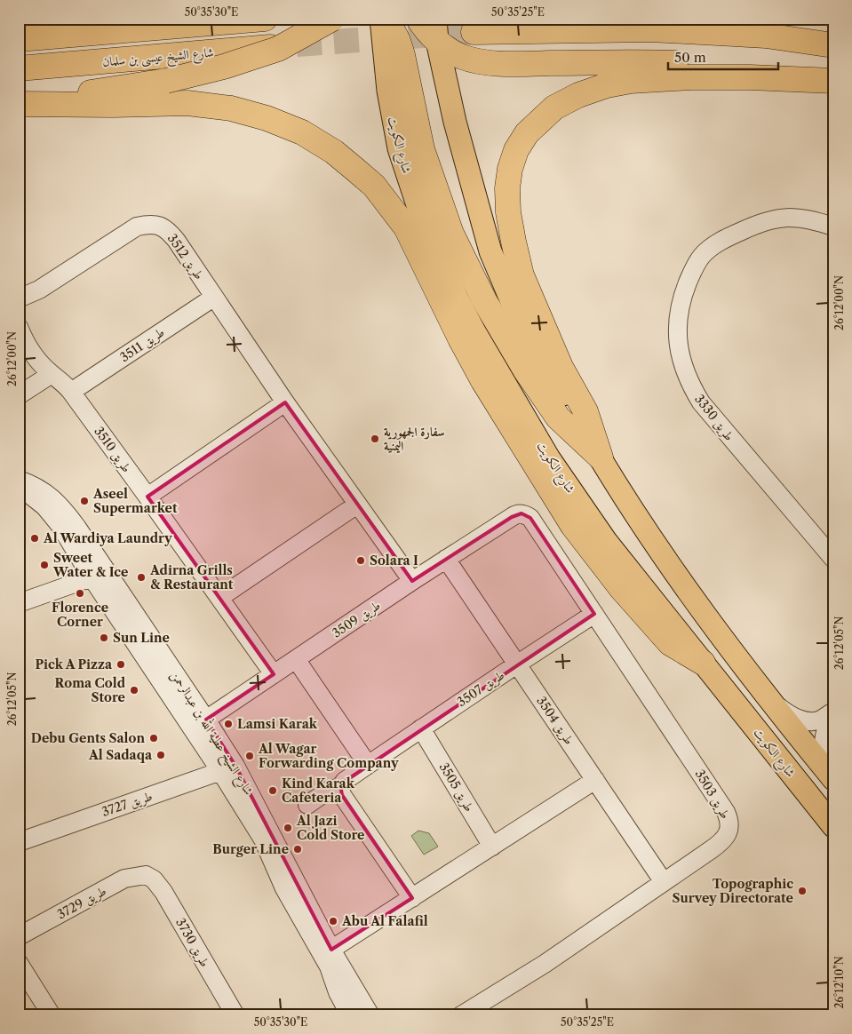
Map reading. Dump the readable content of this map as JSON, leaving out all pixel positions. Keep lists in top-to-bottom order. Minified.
{"streets":{"highway":["شارع الشيخ عيسى بن سلمان"],"main road":["شارع الكويت"],"street":["طريق 3512","طريق 3511","طريق 3330","طريق 3510","طريق 3509","طريق 3507","طريق 3504","شارع الشيخ عطية الله بن عبدالرحمن","طريق 3505","طريق 3503","طريق 3727","طريق 3729","طريق 3730"]},"crossings":[["طريق 3512","طريق 3511"],["طريق 3512","طريق 3509"],["طريق 3511","طريق 3510"],["طريق 3510","طريق 3509"],["طريق 3509","طريق 3504"],["طريق 3509","شارع الشيخ عطية الله بن عبدالرحمن"],["طريق 3509","طريق 3503"],["طريق 3507","طريق 3504"],["طريق 3507","طريق 3505"],["طريق 3507","طريق 3503"],["طريق 3504","طريق 3503"],["شارع الشيخ عطية الله بن عبدالرحمن","طريق 3727"],["طريق 3729","طريق 3730"]],"places":["سفارة الجمهورية اليمنية","Aseel Supermarket","Al Wardiya Laundry","Solara I","Sweet Water & Ice","Adirna Grills & Restaurant","Florence Corner","Sun Line","Pick A Pizza","Roma Cold Store","Lamsi Karak","Debu Gents Salon","Al Sadaqa","Al Wagar Forwarding Company","Kind Karak Cafeteria","Al Jazi Cold Store","Burger Line","Topographic Survey Directorate","Abu Al Falafil"],"scale_bar":"50 m","coordinates":["50°35'30\"E","50°35'25\"E","26°12'00\"N","26°12'05\"N","26°12'10\"N"]}
